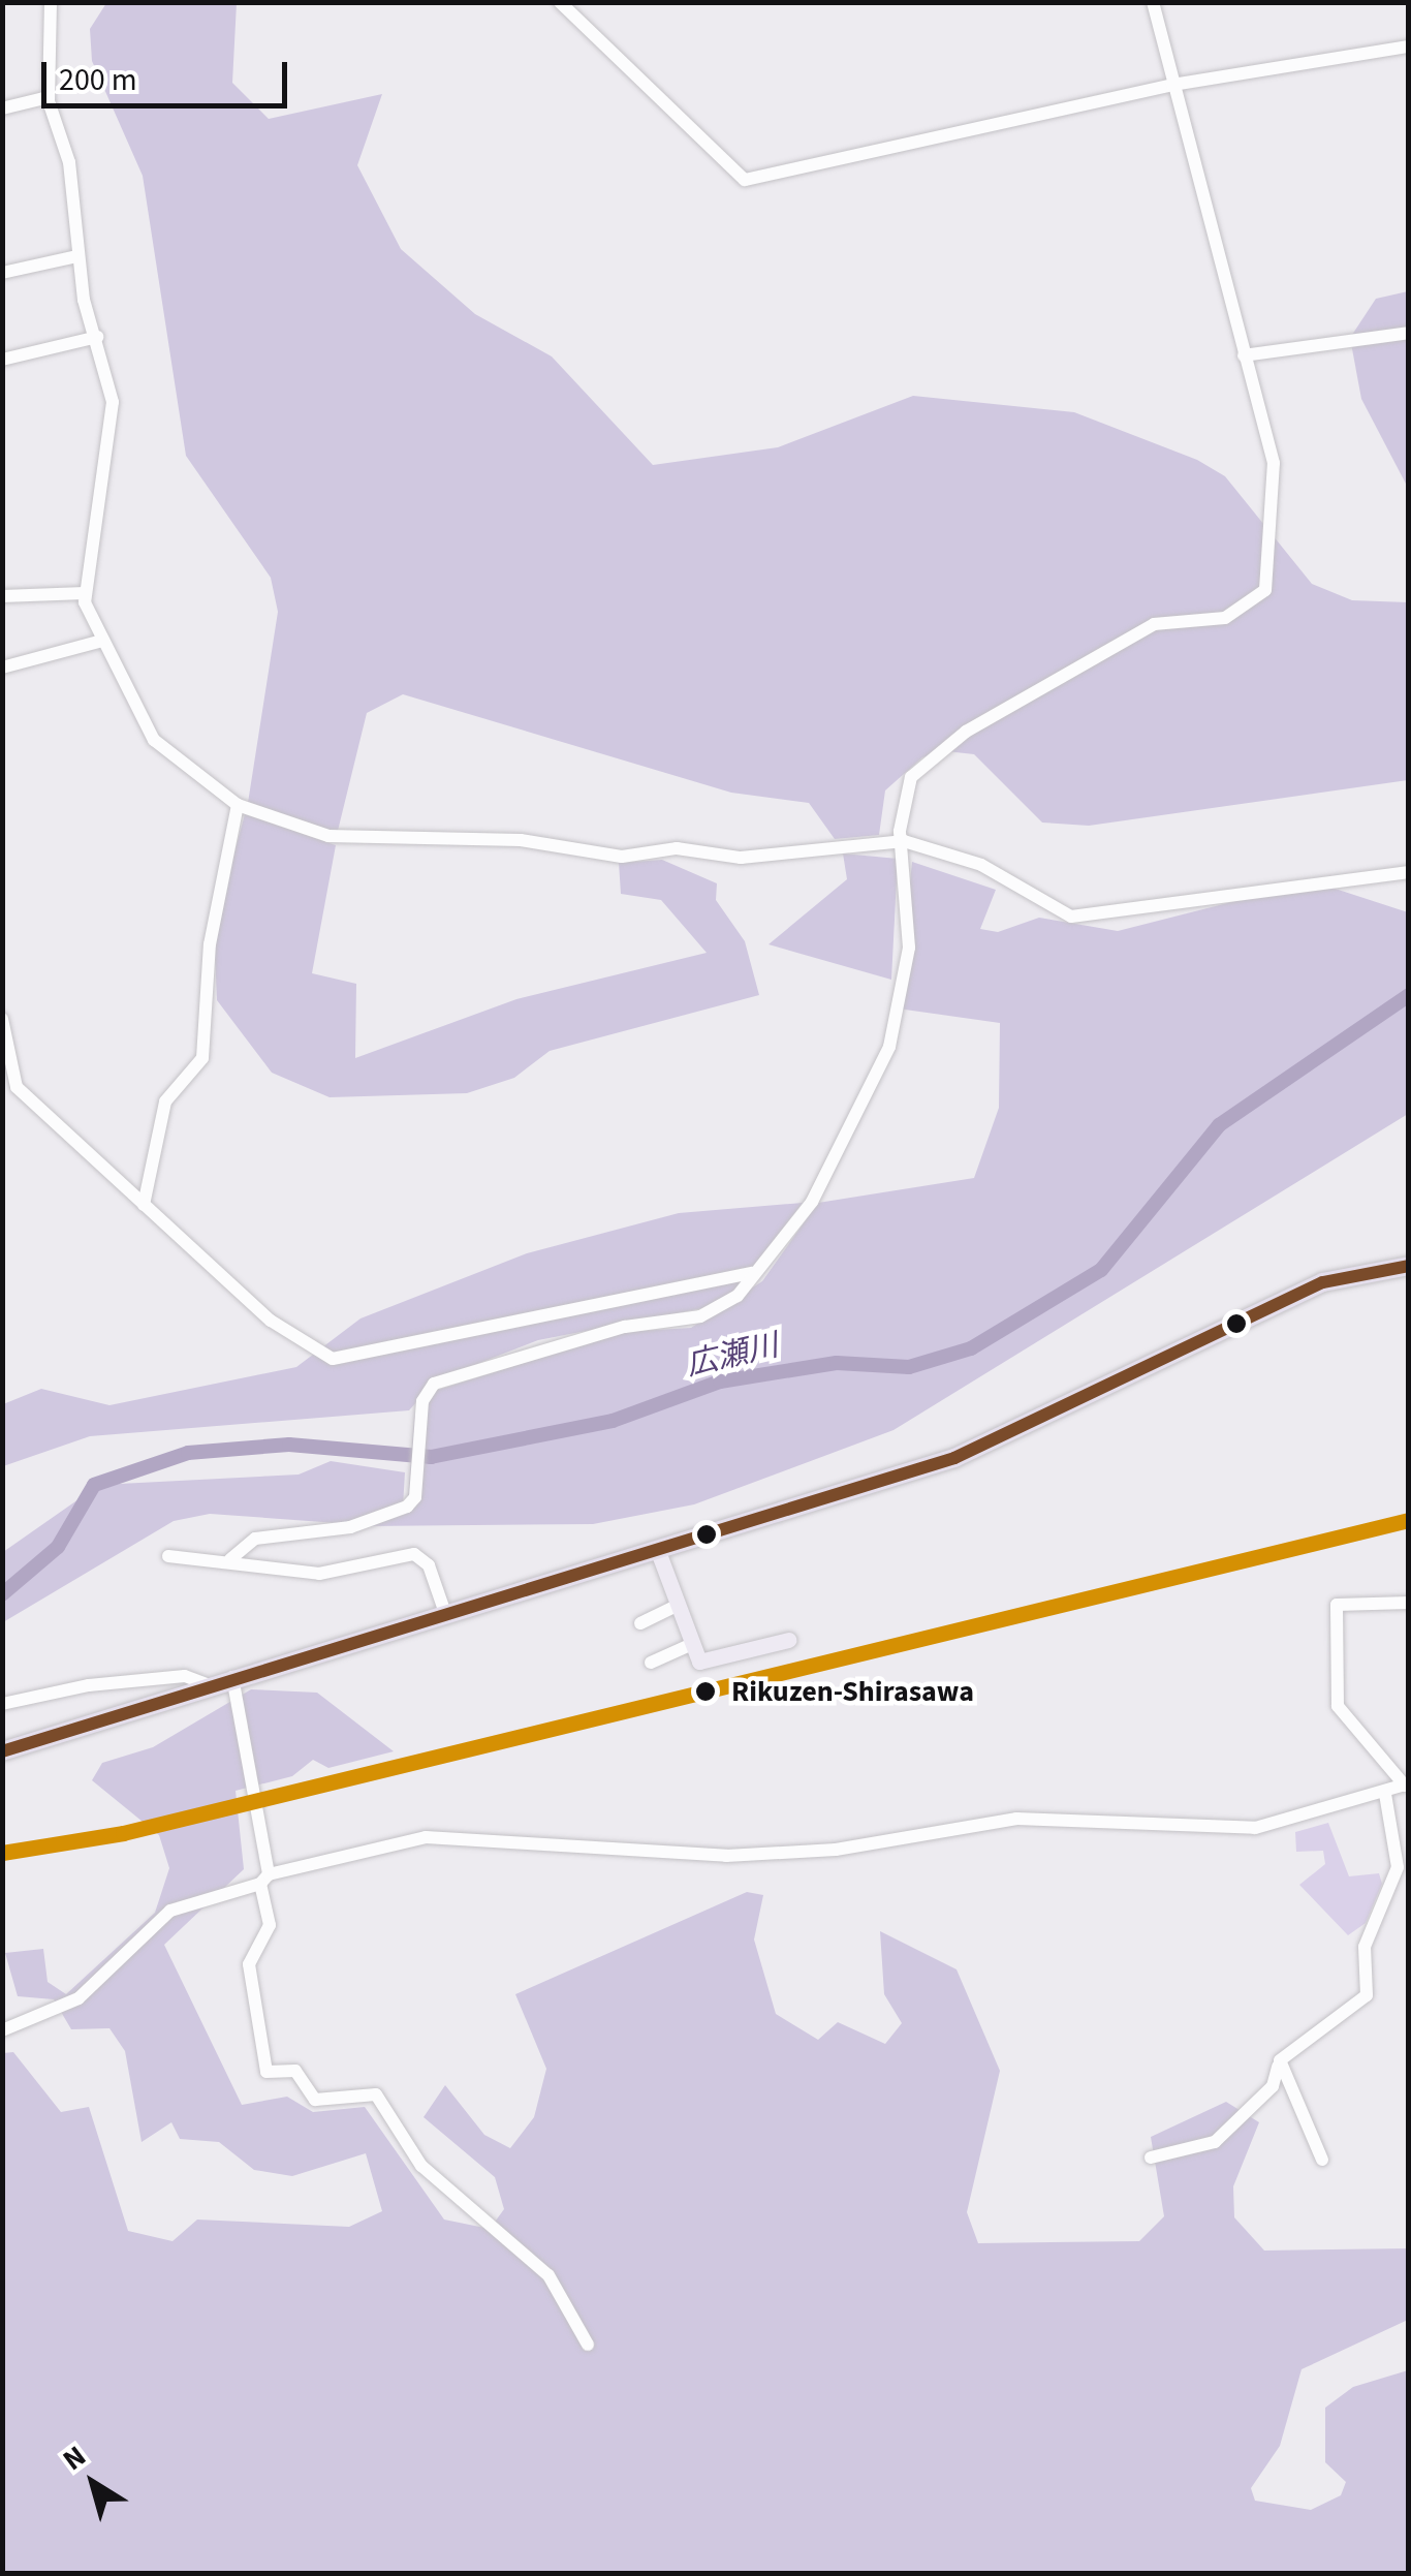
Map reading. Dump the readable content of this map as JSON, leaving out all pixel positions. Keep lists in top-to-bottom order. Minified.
{"water":["広瀬川"],"places":["Rikuzen-Shirasawa"],"scale_bar":"200 m","north":"top left"}
